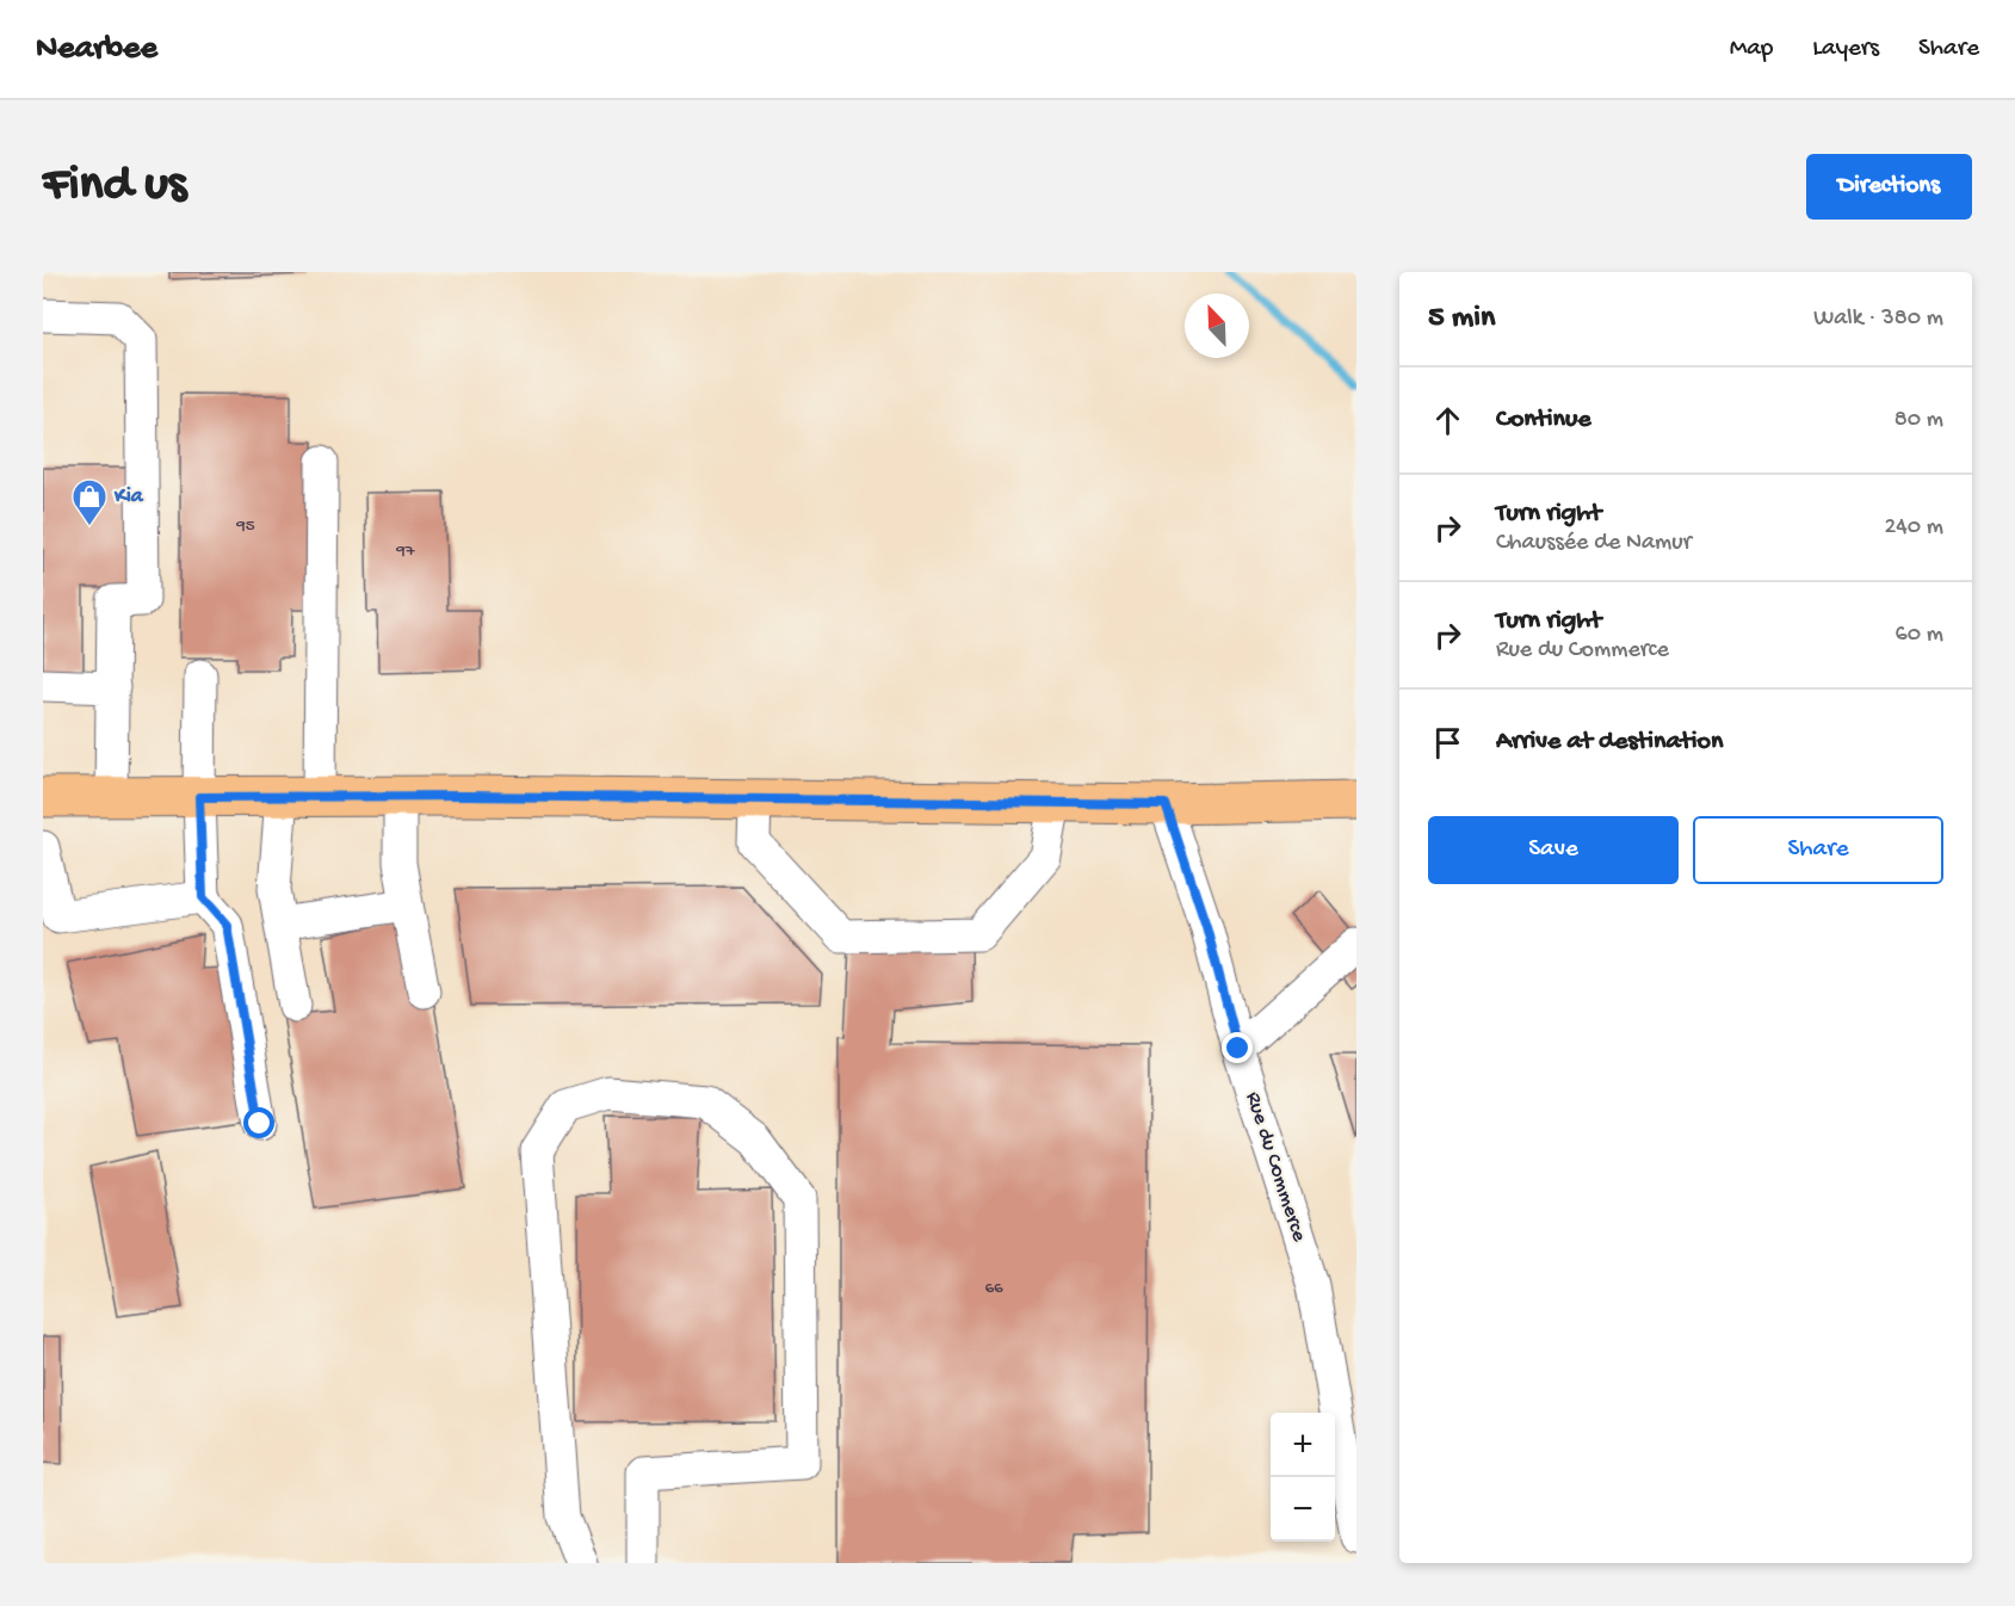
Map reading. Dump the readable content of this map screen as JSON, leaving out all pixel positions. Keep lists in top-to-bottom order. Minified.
{"streets":{"street":["Rue du Commerce"]},"places":{"shop":["Kia"]},"house_numbers":["95","97","66"],"north":"top left","page":{"header":"Nearbee","nav":["Map","Layers","Share"],"buttons":["Directions",["Save","Share"]],"title":"Find us","heading":["5 min","Walk · 380 m"],"list":[["Continue","80 m"],["Turn right","Chaussée de Namur","240 m"],["Turn right","Rue du Commerce","60 m"],"Arrive at destination"],"map_buttons":["+","−"]}}
